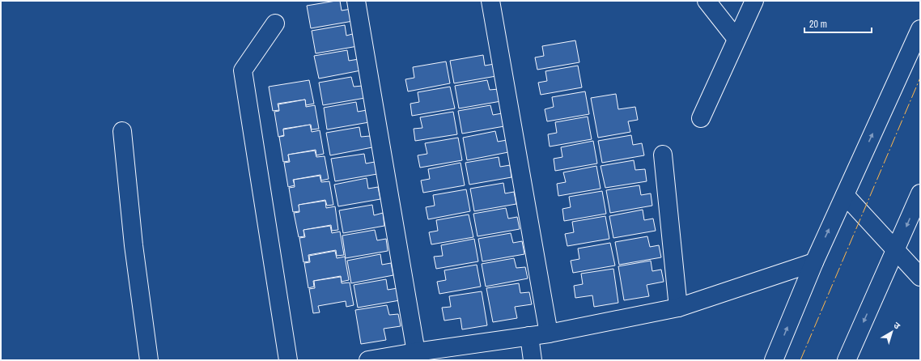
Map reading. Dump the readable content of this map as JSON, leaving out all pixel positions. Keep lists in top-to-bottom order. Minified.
{"scale_bar":"20 m","north":"top right"}
